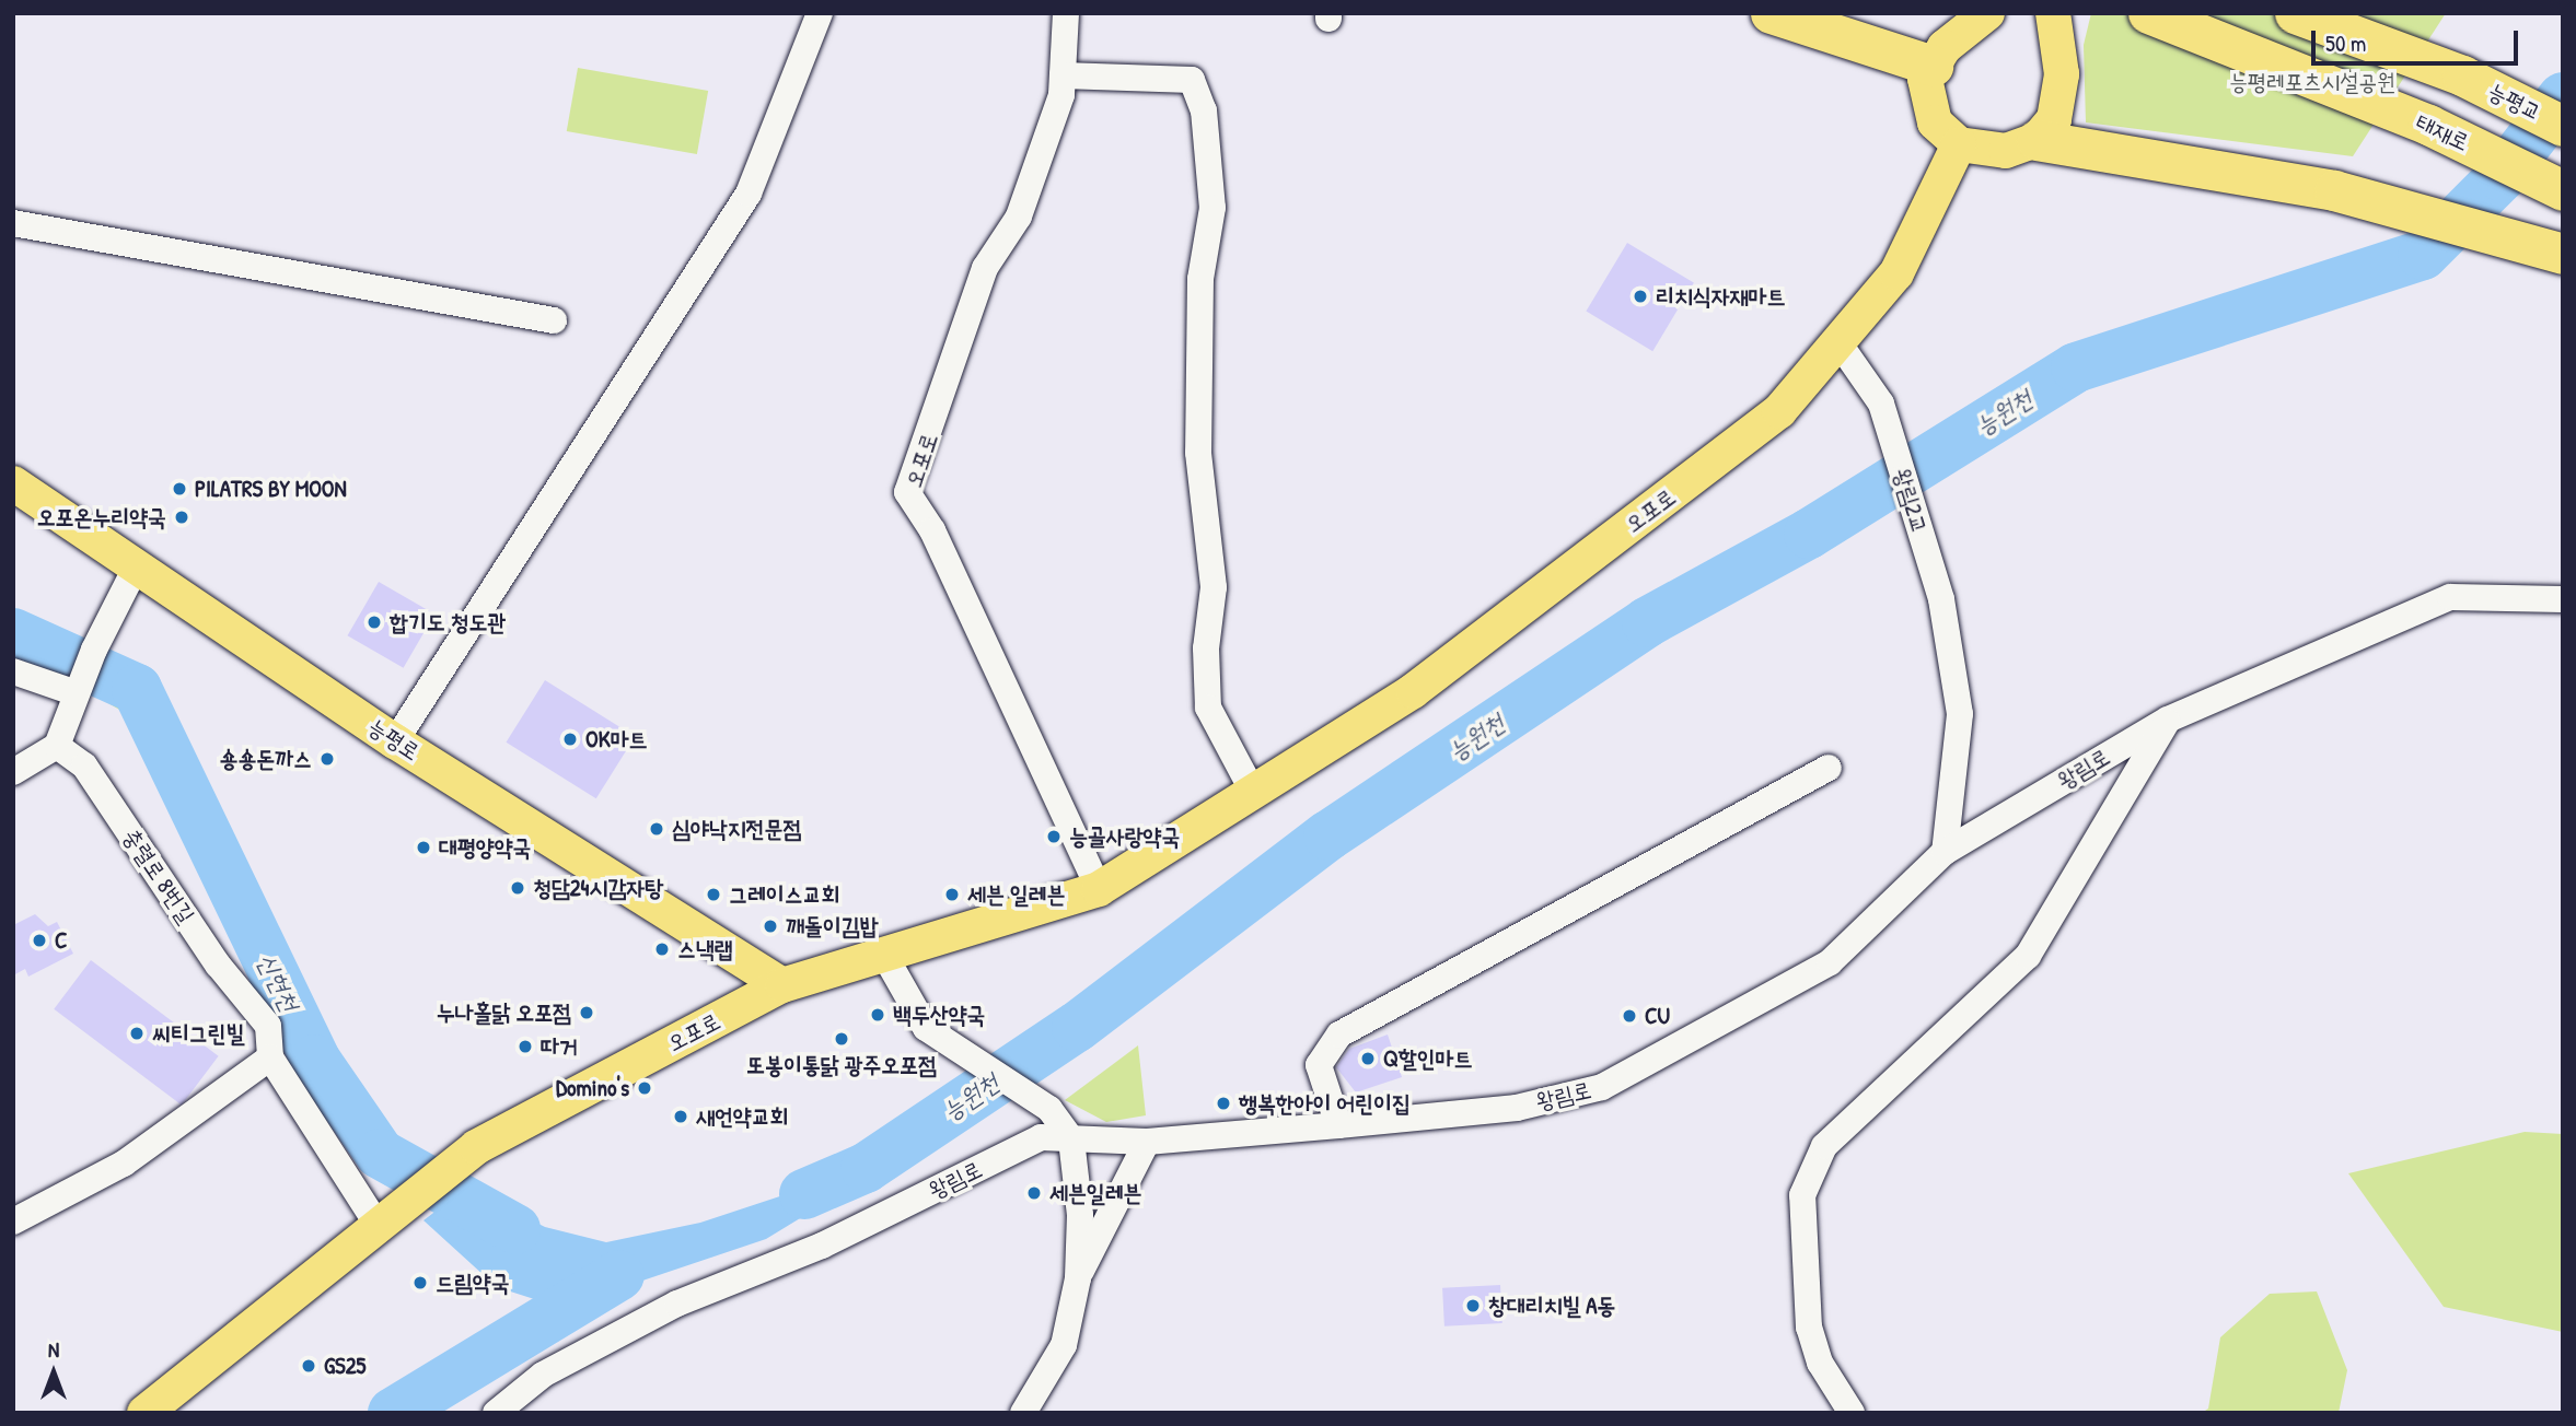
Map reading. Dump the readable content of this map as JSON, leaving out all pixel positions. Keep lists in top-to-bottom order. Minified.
{"streets":{"highway":["능평교","태재로"],"main road":["오포로","능평로"],"street":["왕림2교","왕림로","충렬로 8번길"]},"crossings":[["오포로","왕림2교"],["오포로","능평로"],["오포로","충렬로 8번길"],["왕림2교","왕림로"]],"water":["능원천","신현천"],"parks":["능평레포츠시설공원"],"places":["리치식자재마트","PILATRS BY MOON","오포온누리약국","합기도 청도관","OK마트","숑숑돈까스","심야낙지전문점","능골사랑약국","대평양약국","청담24시감자탕","그레이스교회","세븐 일레븐","깨돌이김밥","C","스낵랩","누나홀닭 오포점","백두산약국","CU","씨티그린빌","또봉이통닭 광주오포점","따거","Q할인마트","Domino's","행복한아이 어린이집","새언약교회","세븐일레븐","드림약국","창대리치빌 A동","GS25"],"scale_bar":"50 m","north":"top"}
